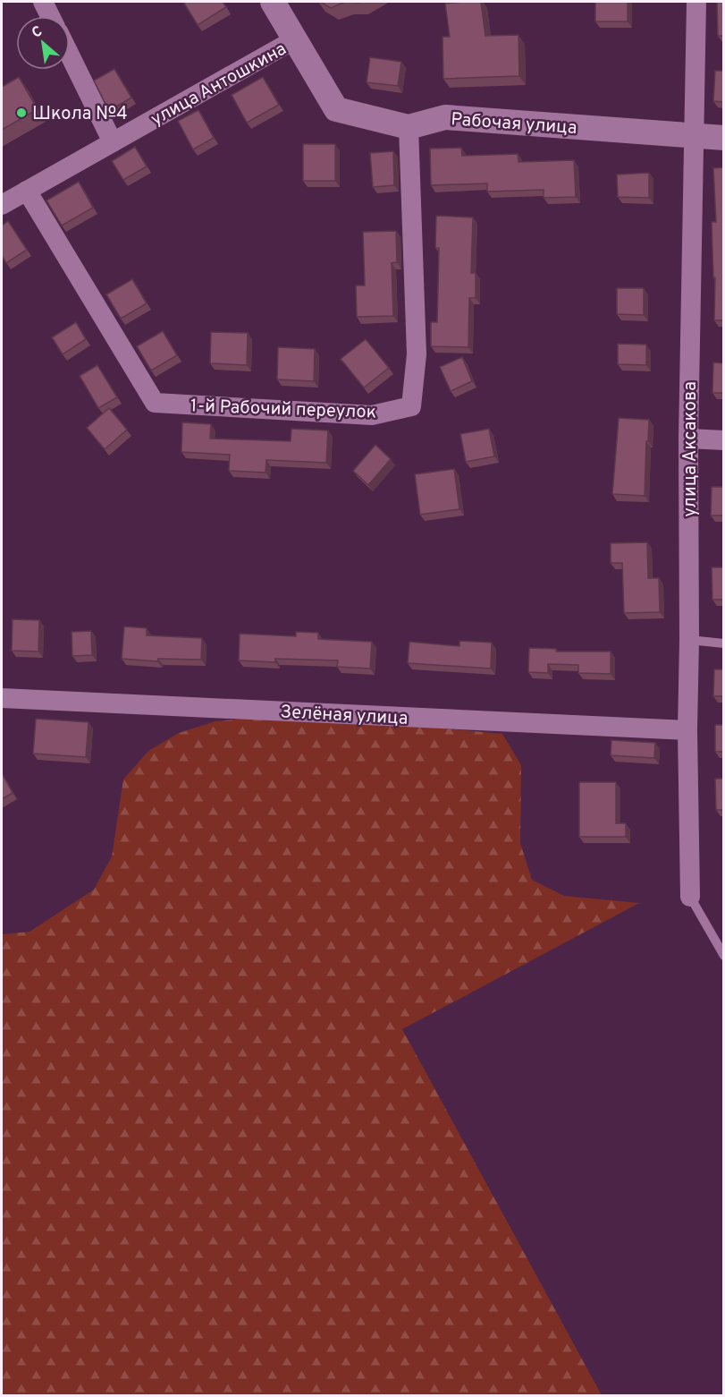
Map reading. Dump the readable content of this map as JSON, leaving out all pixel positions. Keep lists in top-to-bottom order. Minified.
{"streets":{"street":["улица Антошкина","Рабочая улица","1-й Рабочий переулок","улица Аксакова","Зелёная улица"]},"crossings":[["улица Антошкина","Рабочая улица"],["улица Антошкина","1-й Рабочий переулок"],["Рабочая улица","1-й Рабочий переулок"],["Рабочая улица","улица Аксакова"],["улица Аксакова","Зелёная улица"]],"places":["Школа №4"],"north":"top left"}
